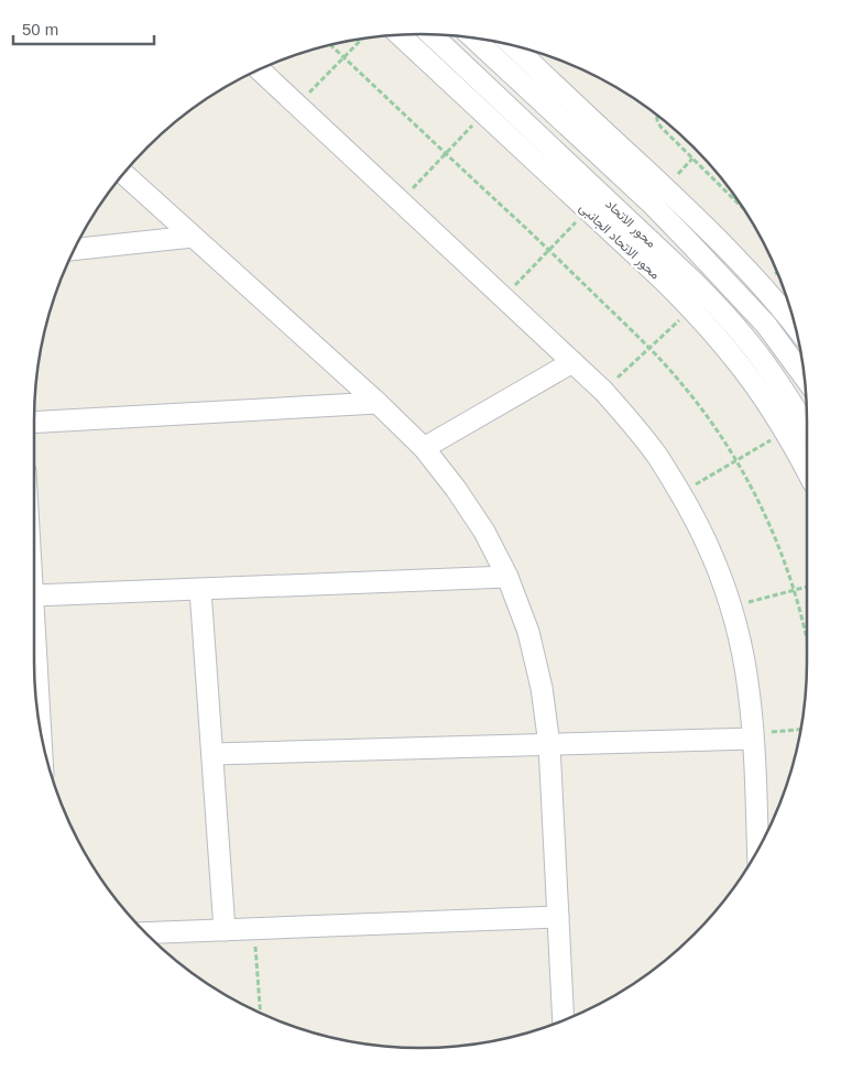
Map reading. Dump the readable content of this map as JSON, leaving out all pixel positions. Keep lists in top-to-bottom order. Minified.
{"streets":{"street":["محور الاتحاد","محور الاتحاد الجانبى"]},"scale_bar":"50 m"}
